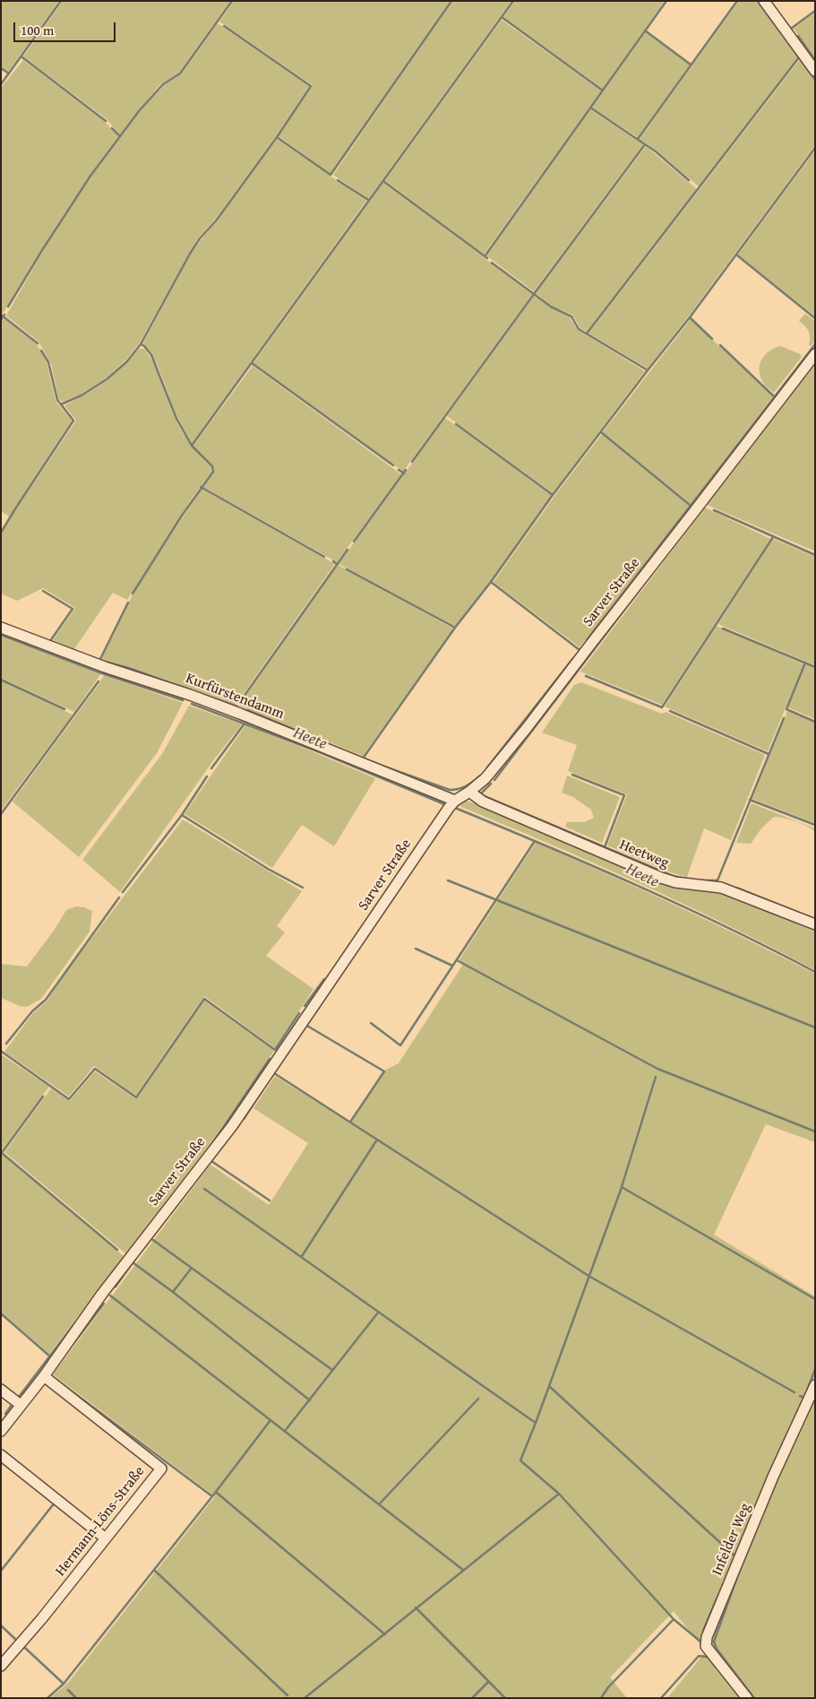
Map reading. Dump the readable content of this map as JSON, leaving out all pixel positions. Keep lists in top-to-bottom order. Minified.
{"streets":{"street":["Sarver Straße","Kurfürstendamm","Heetweg","Hermann-Löns-Straße","Infelder Weg"]},"crossings":[["Sarver Straße","Kurfürstendamm"],["Sarver Straße","Heetweg"],["Sarver Straße","Hermann-Löns-Straße"]],"water":["Heete"],"scale_bar":"100 m"}
